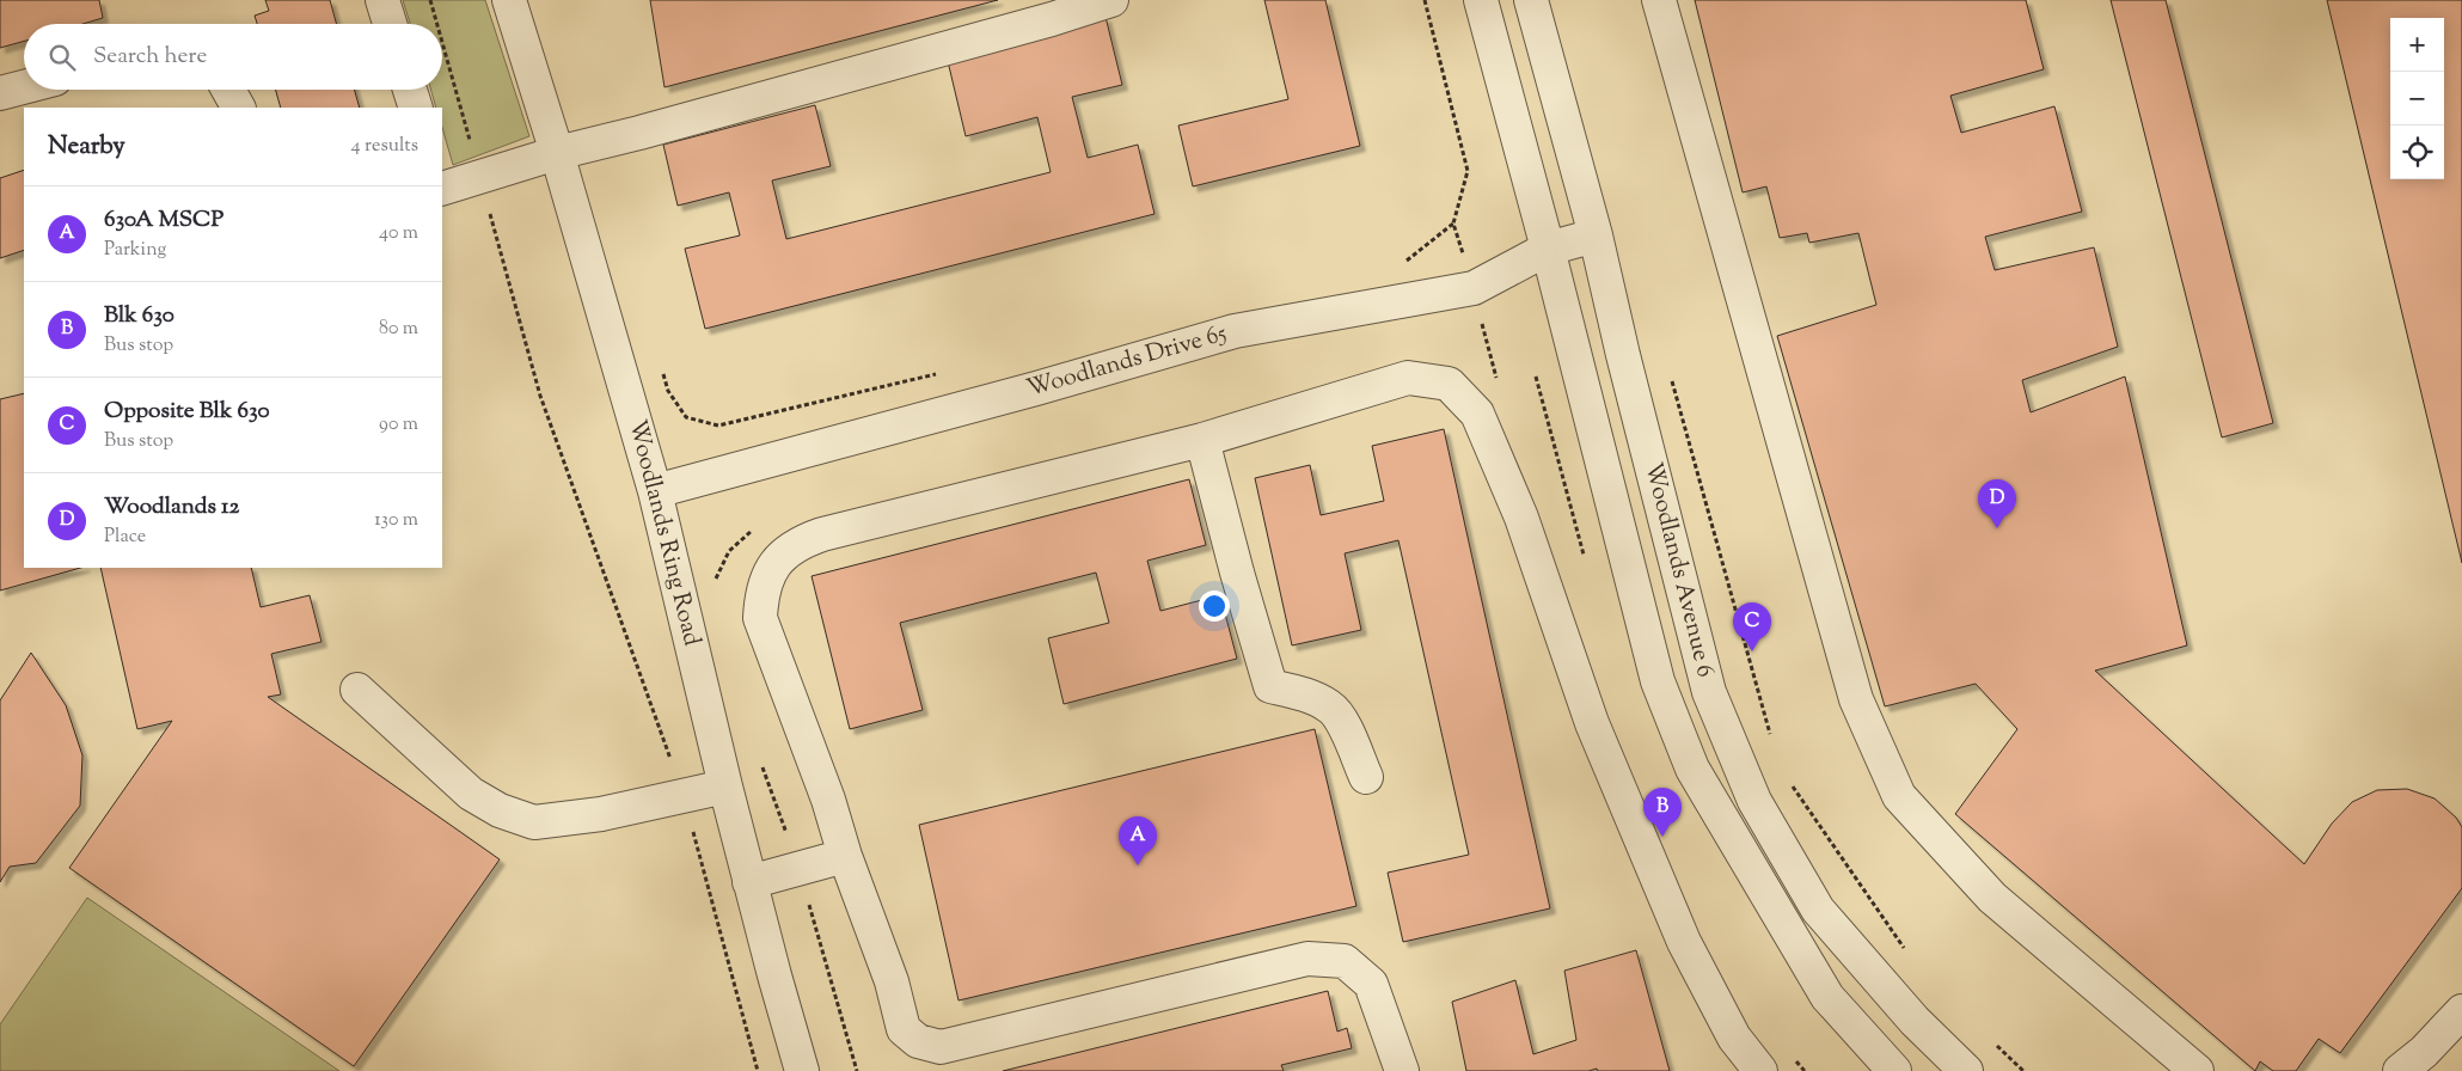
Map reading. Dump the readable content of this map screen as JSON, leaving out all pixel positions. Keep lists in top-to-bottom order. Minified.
{"streets":{"street":["Woodlands Drive 65","Woodlands Ring Road","Woodlands Avenue 6"]},"crossings":[["Woodlands Drive 65","Woodlands Ring Road"],["Woodlands Drive 65","Woodlands Avenue 6"]],"page":{"map_buttons":["+","−"],"search":"Search here","heading":["Nearby","4 results"],"list":[{"mark":"A","name":"630A MSCP","note":"Parking","value":"40 m"},{"mark":"B","name":"Blk 630","note":"Bus stop","value":"80 m"},{"mark":"C","name":"Opposite Blk 630","note":"Bus stop","value":"90 m"},{"mark":"D","name":"Woodlands 12","note":"Place","value":"130 m"}],"pins":["D","C","B","A"]}}
